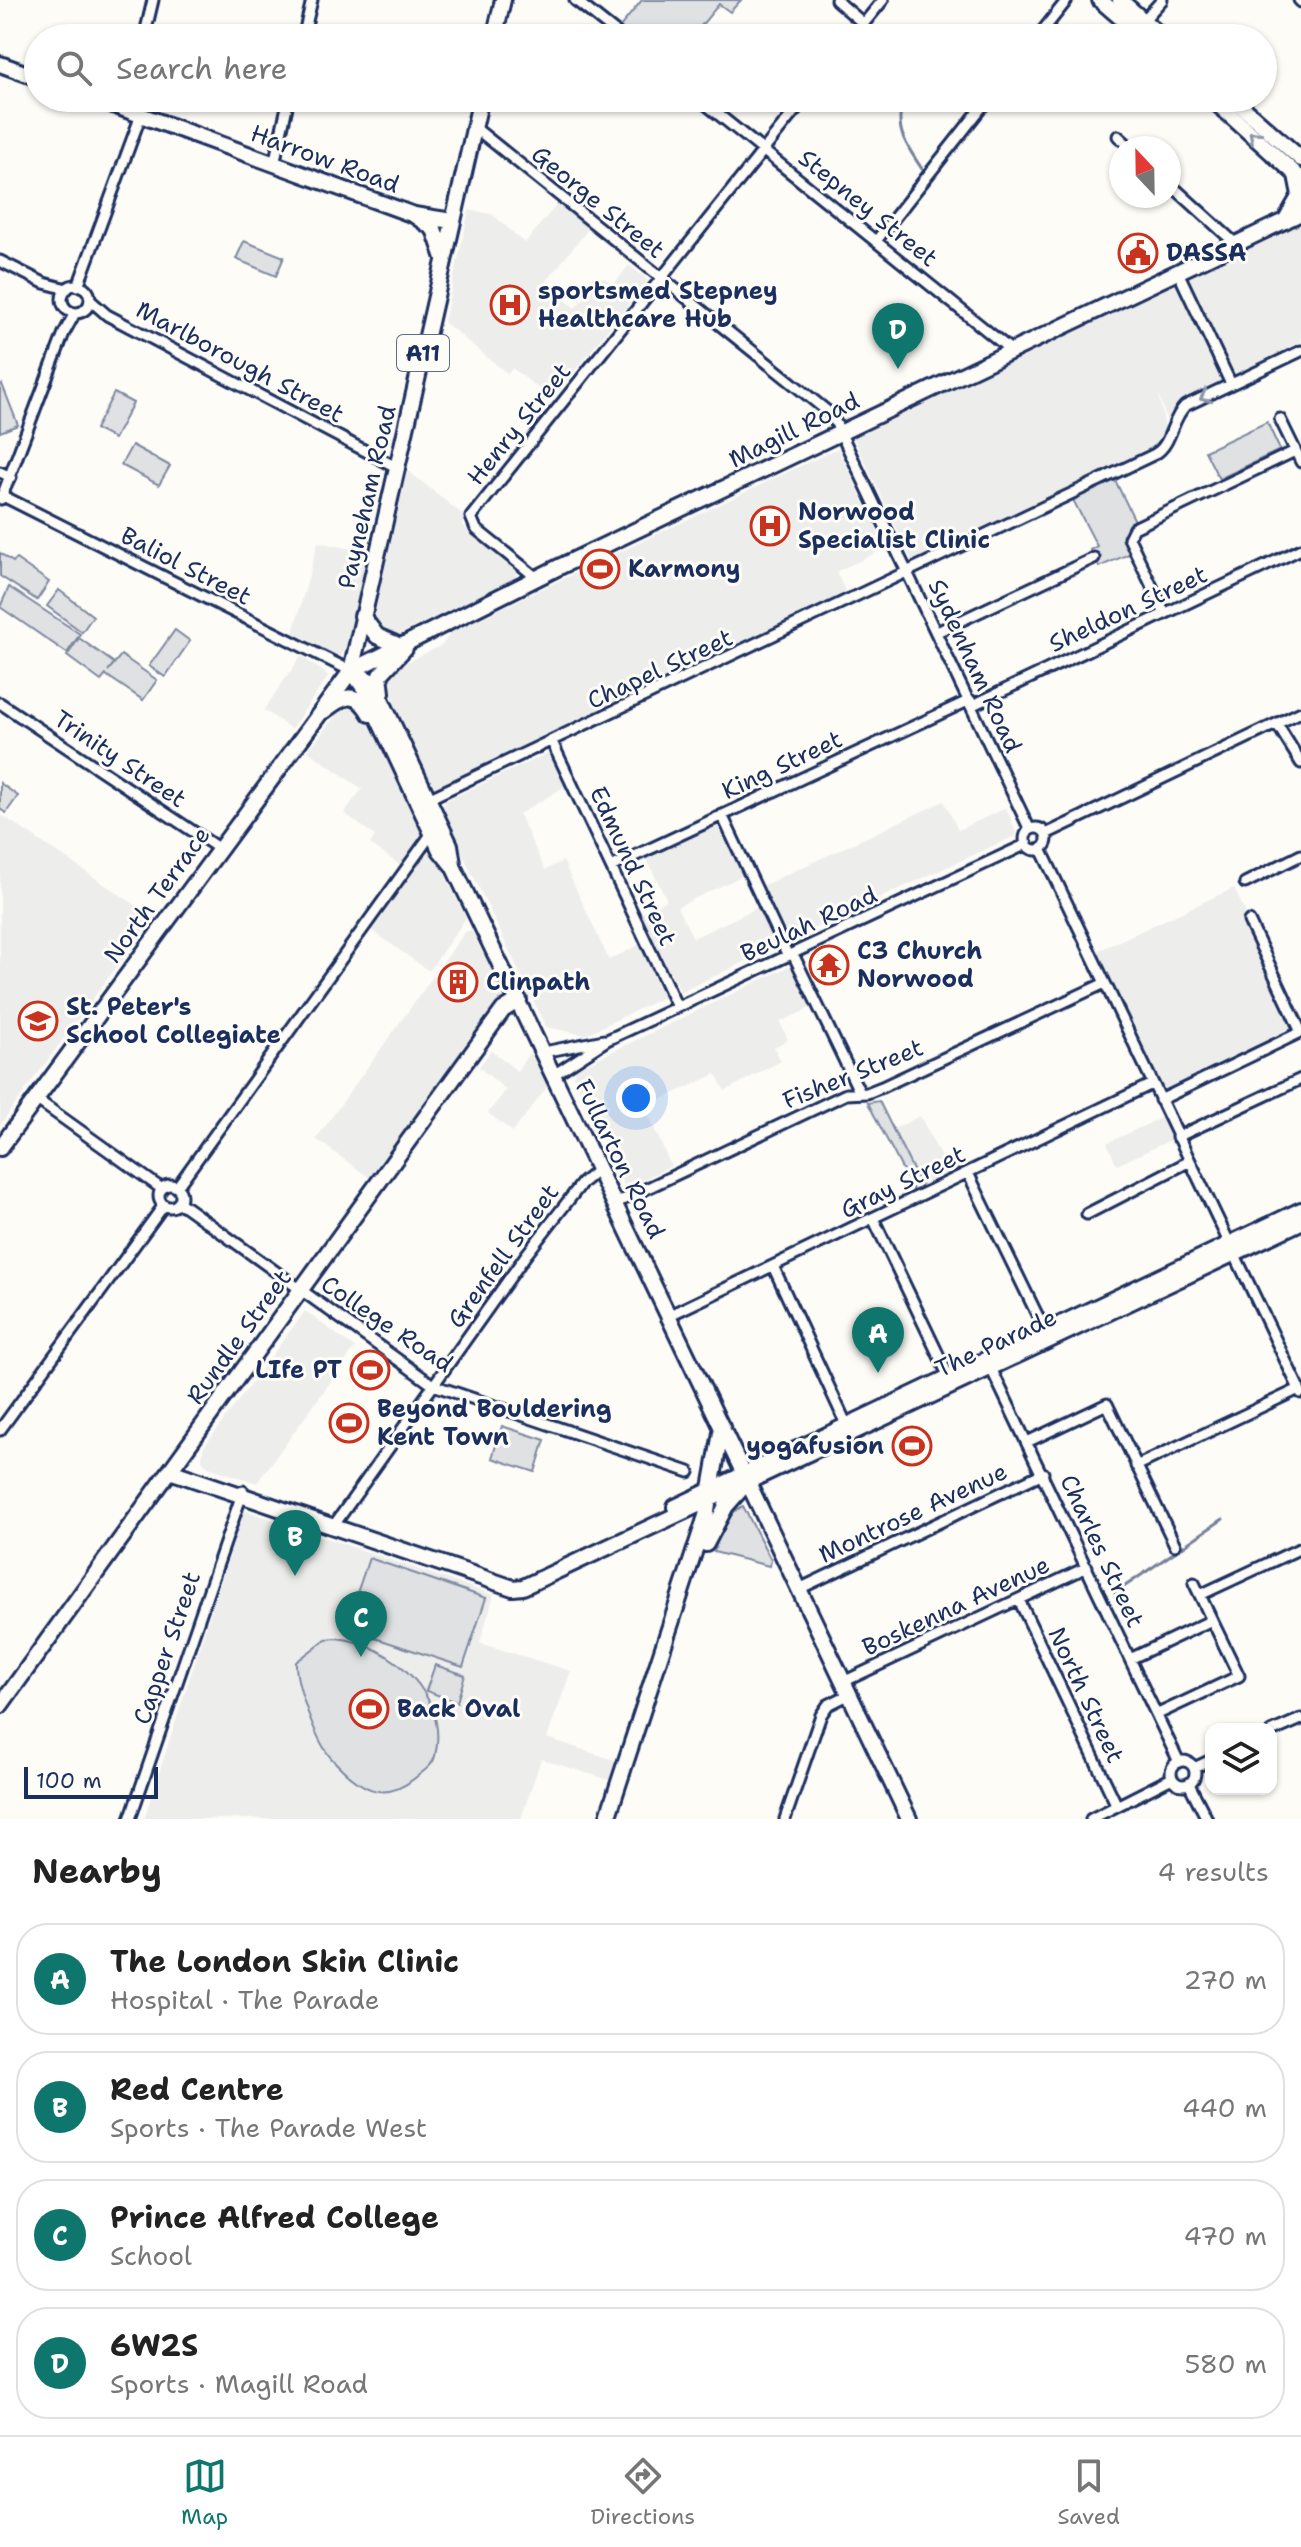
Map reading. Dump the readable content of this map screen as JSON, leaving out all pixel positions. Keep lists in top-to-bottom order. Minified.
{"streets":{"main road":["Harrow Road","A11","Magill Road","Payneham Road","North Terrace","Fullarton Road","Rundle Street","The Parade"],"street":["George Street","Stepney Street","Marlborough Street","Henry Street","Baliol Street","Sheldon Street","Sydenham Road","Chapel Street","Trinity Street","King Street","Edmund Street","Beulah Road","Fisher Street","Gray Street","Grenfell Street","College Road","Montrose Avenue","Charles Street","Boskenna Avenue","Capper Street","North Street"]},"crossings":[["Harrow Road","Payneham Road"],["George Street","Henry Street"],["George Street","Magill Road"],["George Street","Payneham Road"],["George Street","Sydenham Road"],["Stepney Street","Henry Street"],["Stepney Street","Magill Road"],["Marlborough Street","Payneham Road"],["Henry Street","Magill Road"],["Magill Road","Payneham Road"],["Magill Road","Baliol Street"],["Magill Road","Sydenham Road"],["Magill Road","North Terrace"],["Magill Road","Fullarton Road"],["Payneham Road","Baliol Street"],["Payneham Road","North Terrace"],["Payneham Road","Fullarton Road"],["Baliol Street","North Terrace"],["Baliol Street","Fullarton Road"],["Sheldon Street","Sydenham Road"],["Sheldon Street","King Street"],["Sydenham Road","Chapel Street"],["Sydenham Road","King Street"],["Sydenham Road","Beulah Road"],["Chapel Street","Edmund Street"],["Chapel Street","Fullarton Road"],["Trinity Street","North Terrace"],["King Street","Edmund Street"],["Edmund Street","Beulah Road"],["North Terrace","Fullarton Road"],["Beulah Road","Fullarton Road"],["Fisher Street","Fullarton Road"],["Fullarton Road","Gray Street"],["Fullarton Road","Grenfell Street"],["Fullarton Road","Rundle Street"],["Fullarton Road","The Parade"],["Fullarton Road","Montrose Avenue"],["Fullarton Road","Boskenna Avenue"],["Grenfell Street","College Road"],["Grenfell Street","The Parade"],["College Road","Rundle Street"],["Rundle Street","The Parade"],["The Parade","Charles Street"],["The Parade","Capper Street"],["Montrose Avenue","Charles Street"],["Charles Street","Boskenna Avenue"],["Boskenna Avenue","North Street"]],"places":{"public building":["DASSA"],"hospital":["sportsmed Stepney Healthcare Hub","Norwood Specialist Clinic"],"sports":["Karmony","LIfe PT","Beyond Bouldering Kent Town","yogafusion","Back Oval"],"temple":["C3 Church Norwood"],"building":["Clinpath"],"school or university":["St. Peter's School Collegiate"]},"scale_bar":"100 m","north":"top","page":{"search":"Search here","pins":["D","A","B","C"],"scale":"100 m","heading":["Nearby","4 results"],"list":[{"mark":"A","name":"The London Skin Clinic","note":"Hospital · The Parade","value":"270 m"},{"mark":"B","name":"Red Centre","note":"Sports · The Parade West","value":"440 m"},{"mark":"C","name":"Prince Alfred College","note":"School","value":"470 m"},{"mark":"D","name":"6W2S","note":"Sports · Magill Road","value":"580 m"}],"nav":["Map","Directions","Saved"]}}
